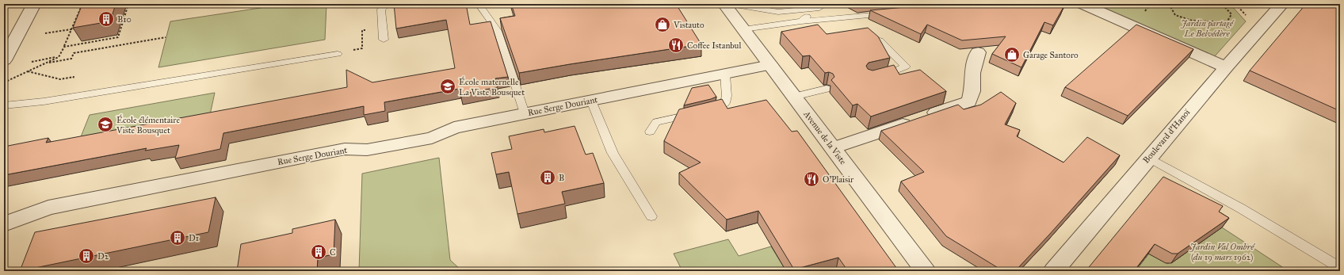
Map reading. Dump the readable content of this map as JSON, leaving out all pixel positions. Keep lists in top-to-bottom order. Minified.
{"streets":{"street":["Rue Serge Douriant","Boulevard d'Hanoï","Avenue de la Viste"]},"crossings":[["Rue Serge Douriant","Avenue de la Viste"]],"parks":["Jardin partagé Le Belvédère","Jardin Val Ombré (du 19 mars 1962)"],"places":{"building":["B10","B","D1","C","D2"],"shop":["Vistauto","Garage Santoro"],"restaurant":["Coffee Istanbul","O'Plaisir"],"school or university":["École maternelle La Viste Bousquet","École élémentaire Viste Bousquet"]}}
